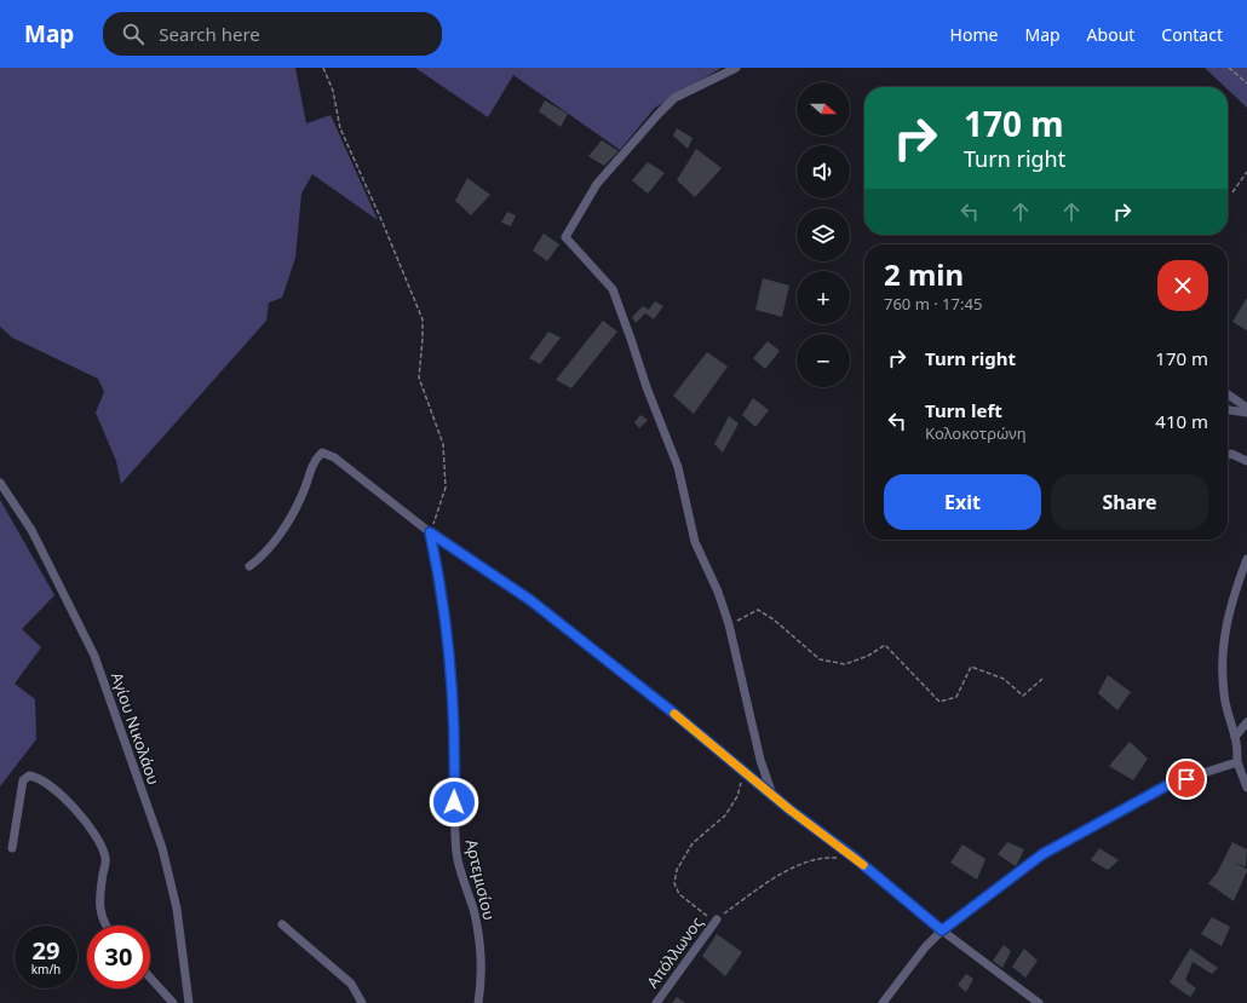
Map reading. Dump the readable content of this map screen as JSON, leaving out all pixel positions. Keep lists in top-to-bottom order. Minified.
{"streets":{"street":["Αγίου Νικολάου","Αρτεμισίου","Απόλλωνος"]},"north":"right","page":{"header":"Map","search":"Search here","nav":["Home","Map","About","Contact"],"map_buttons":["+","−"],"turn":["170 m","Turn right"],"heading":["2 min","760 m · 17:45"],"list":[{"name":"Turn right","value":"170 m"},{"name":"Turn left","note":"Κολοκοτρώνη","value":"410 m"}],"buttons":["Exit","Share"],"speed":"29 km/h","limit":"30"}}
